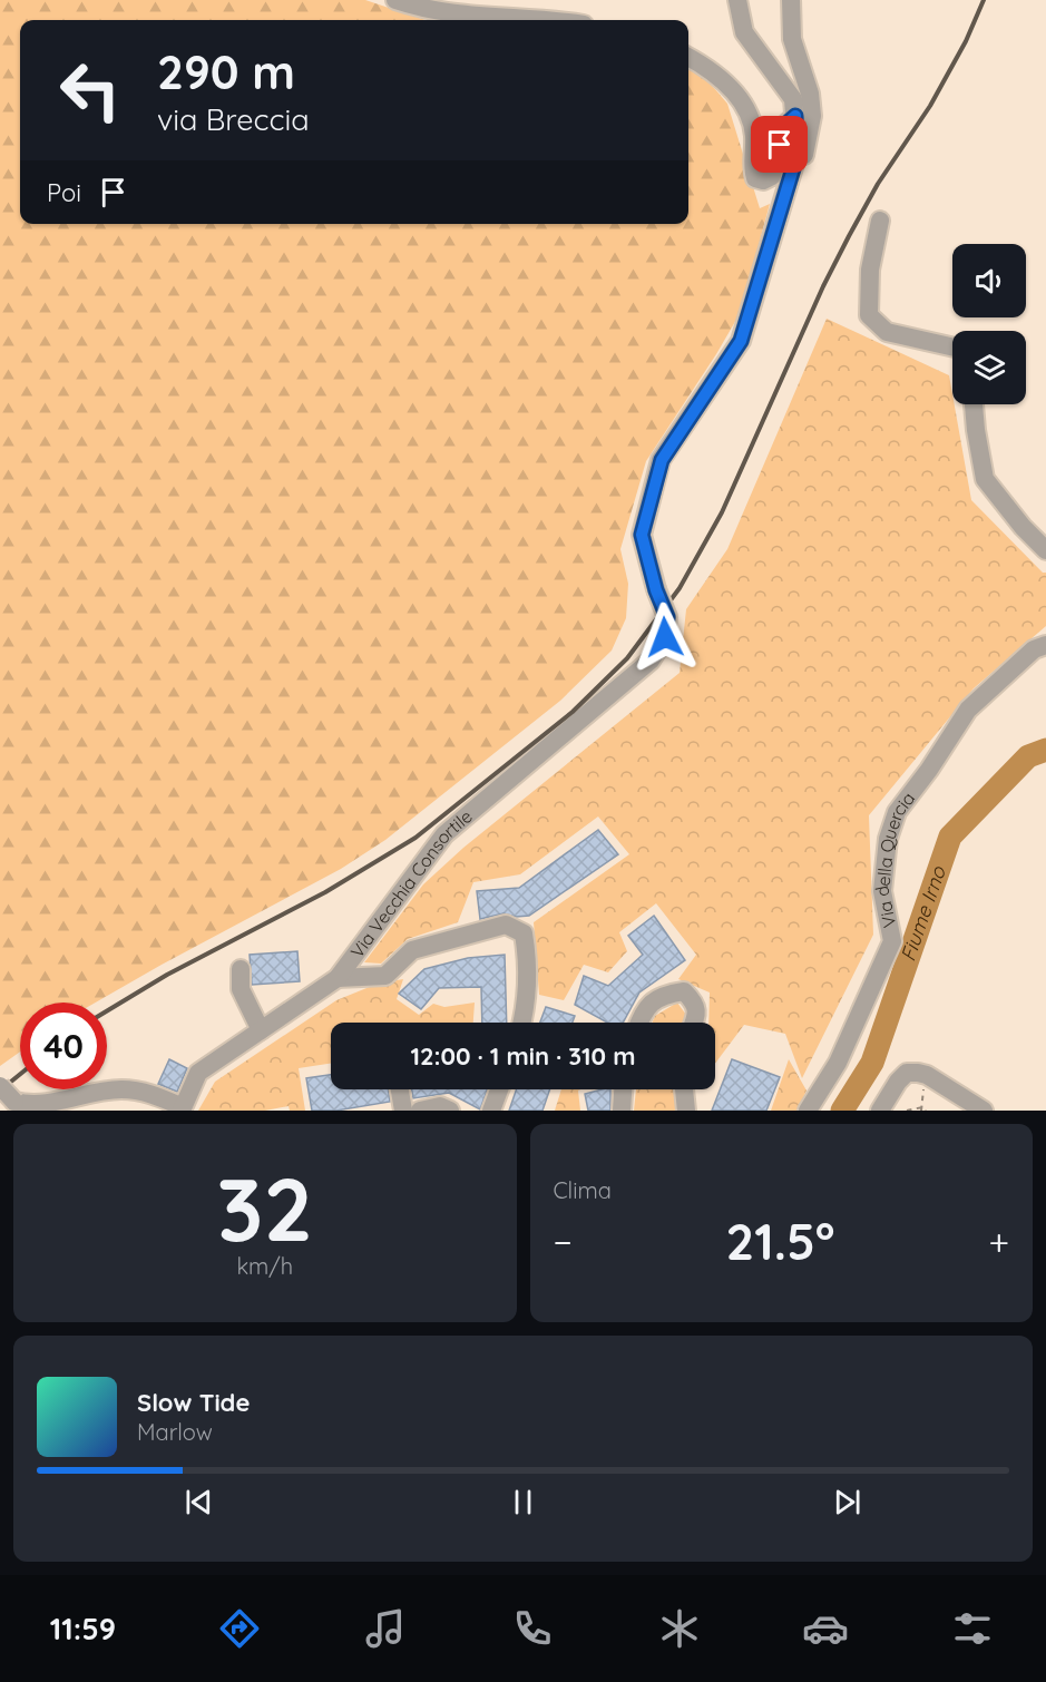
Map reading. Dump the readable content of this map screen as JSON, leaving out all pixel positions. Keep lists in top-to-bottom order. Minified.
{"streets":{"street":["Via della Quercia","Via Vecchia Consortile"]},"water":["Fiume Irno"],"page":{"turn":["290 m","via Breccia"],"then":"Poi","limit":"40","trip":"12:00 · 1 min · 310 m","tile":[["32","km/h"],"Clima"],"heat":["−","21.5°","+"],"song":["Slow Tide","Marlow"],"tabs":"11:59"}}
